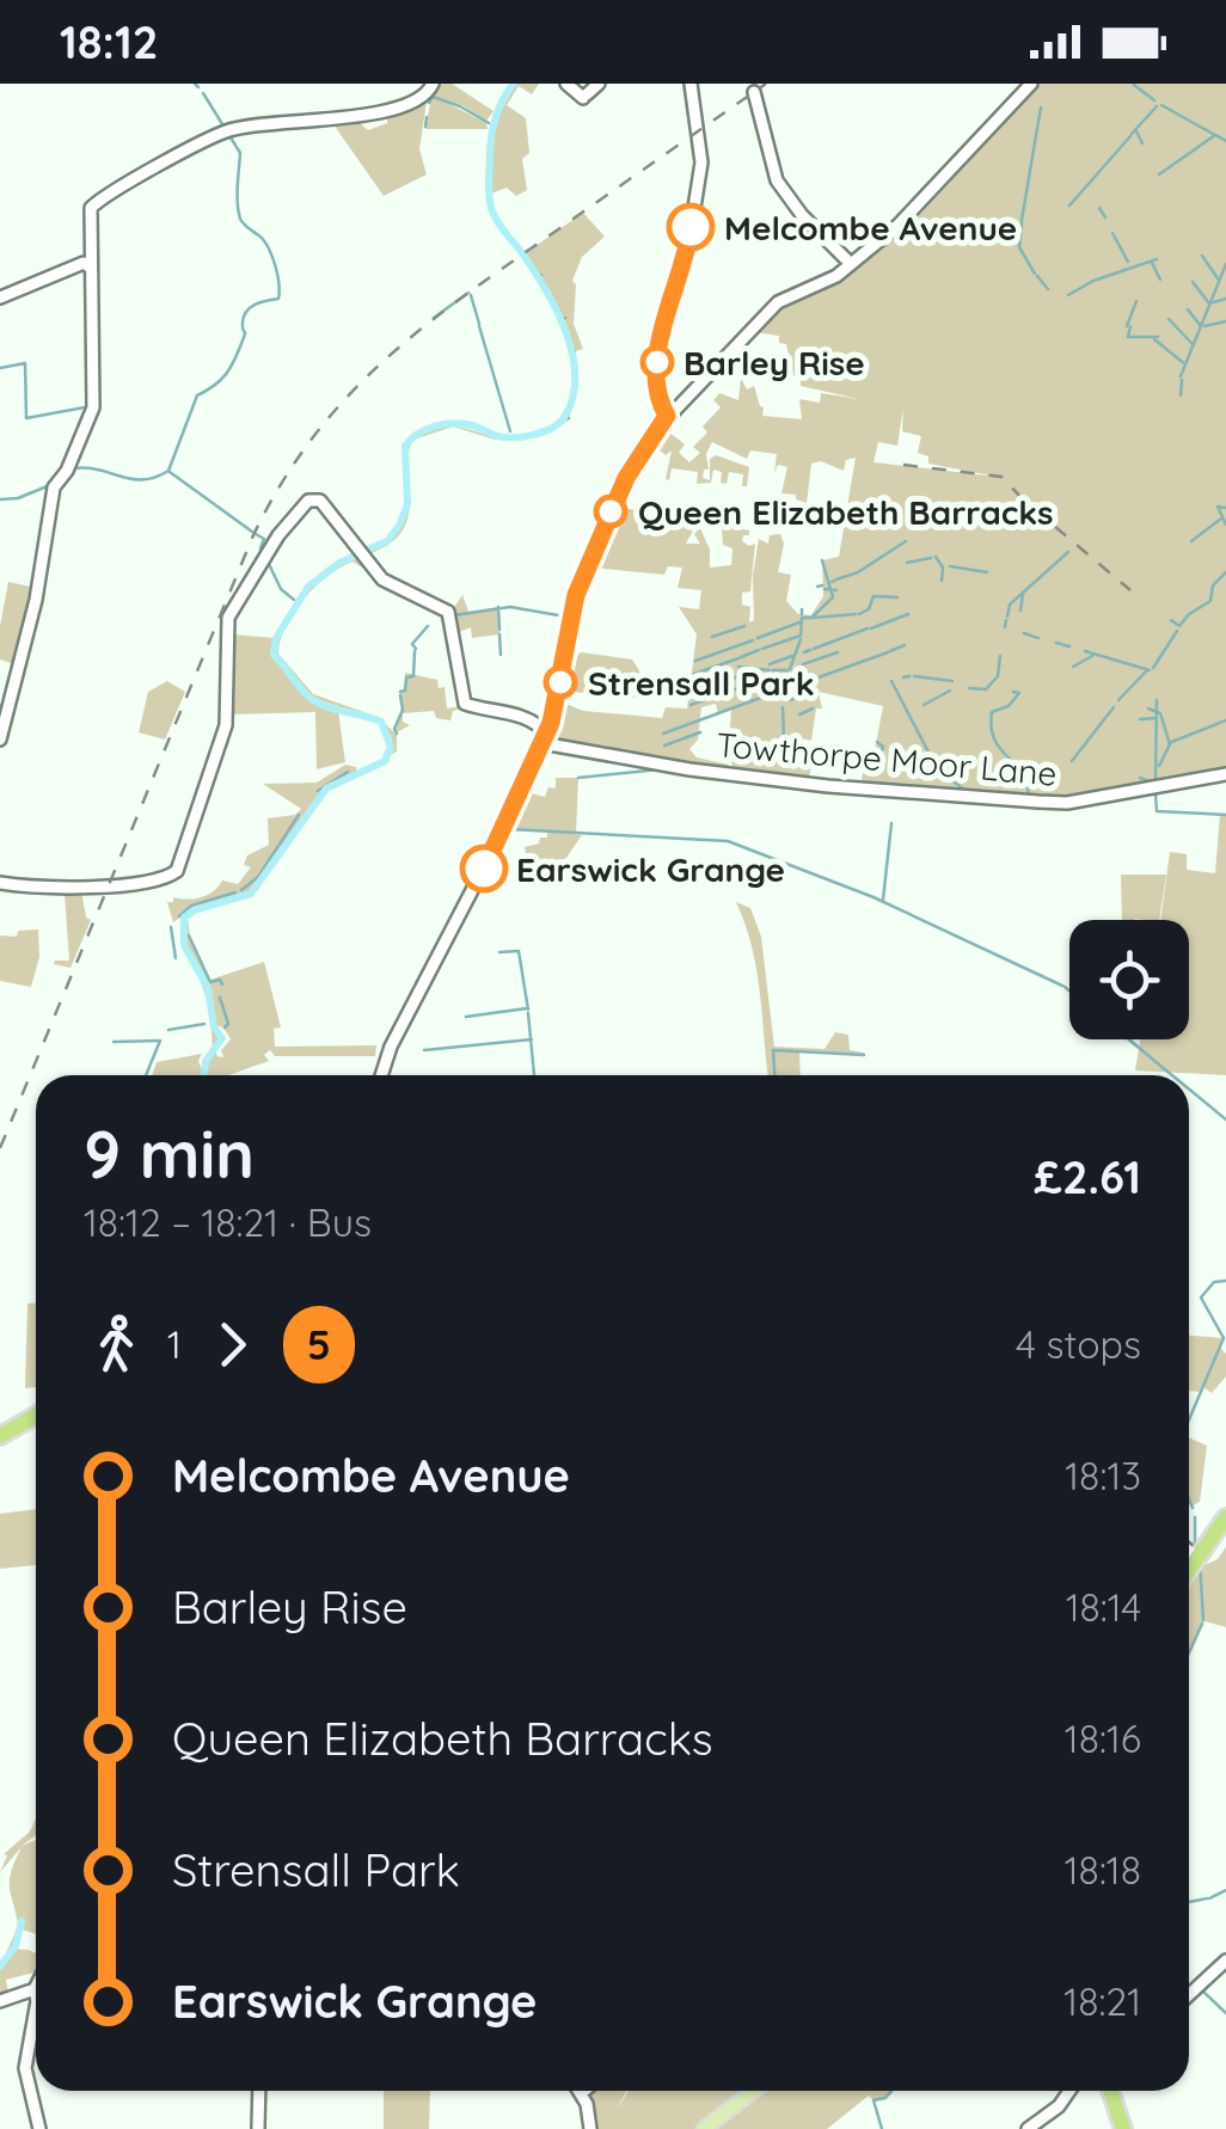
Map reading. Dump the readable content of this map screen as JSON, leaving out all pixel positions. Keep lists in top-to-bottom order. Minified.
{"streets":{"street":["Towthorpe Moor Lane"]},"places":["Melcombe Avenue","Barley Rise","Queen Elizabeth Barracks","Strensall Park","Earswick Grange"],"lines":["bus line 5"],"page":{"status":"18:12","heading":["9 min","18:12 – 18:21 · Bus","£2.61"],"legs":["1","5","4 stops"],"list":[{"name":"Melcombe Avenue","value":"18:13"},{"name":"Barley Rise","value":"18:14"},{"name":"Queen Elizabeth Barracks","value":"18:16"},{"name":"Strensall Park","value":"18:18"},{"name":"Earswick Grange","value":"18:21"}]}}
